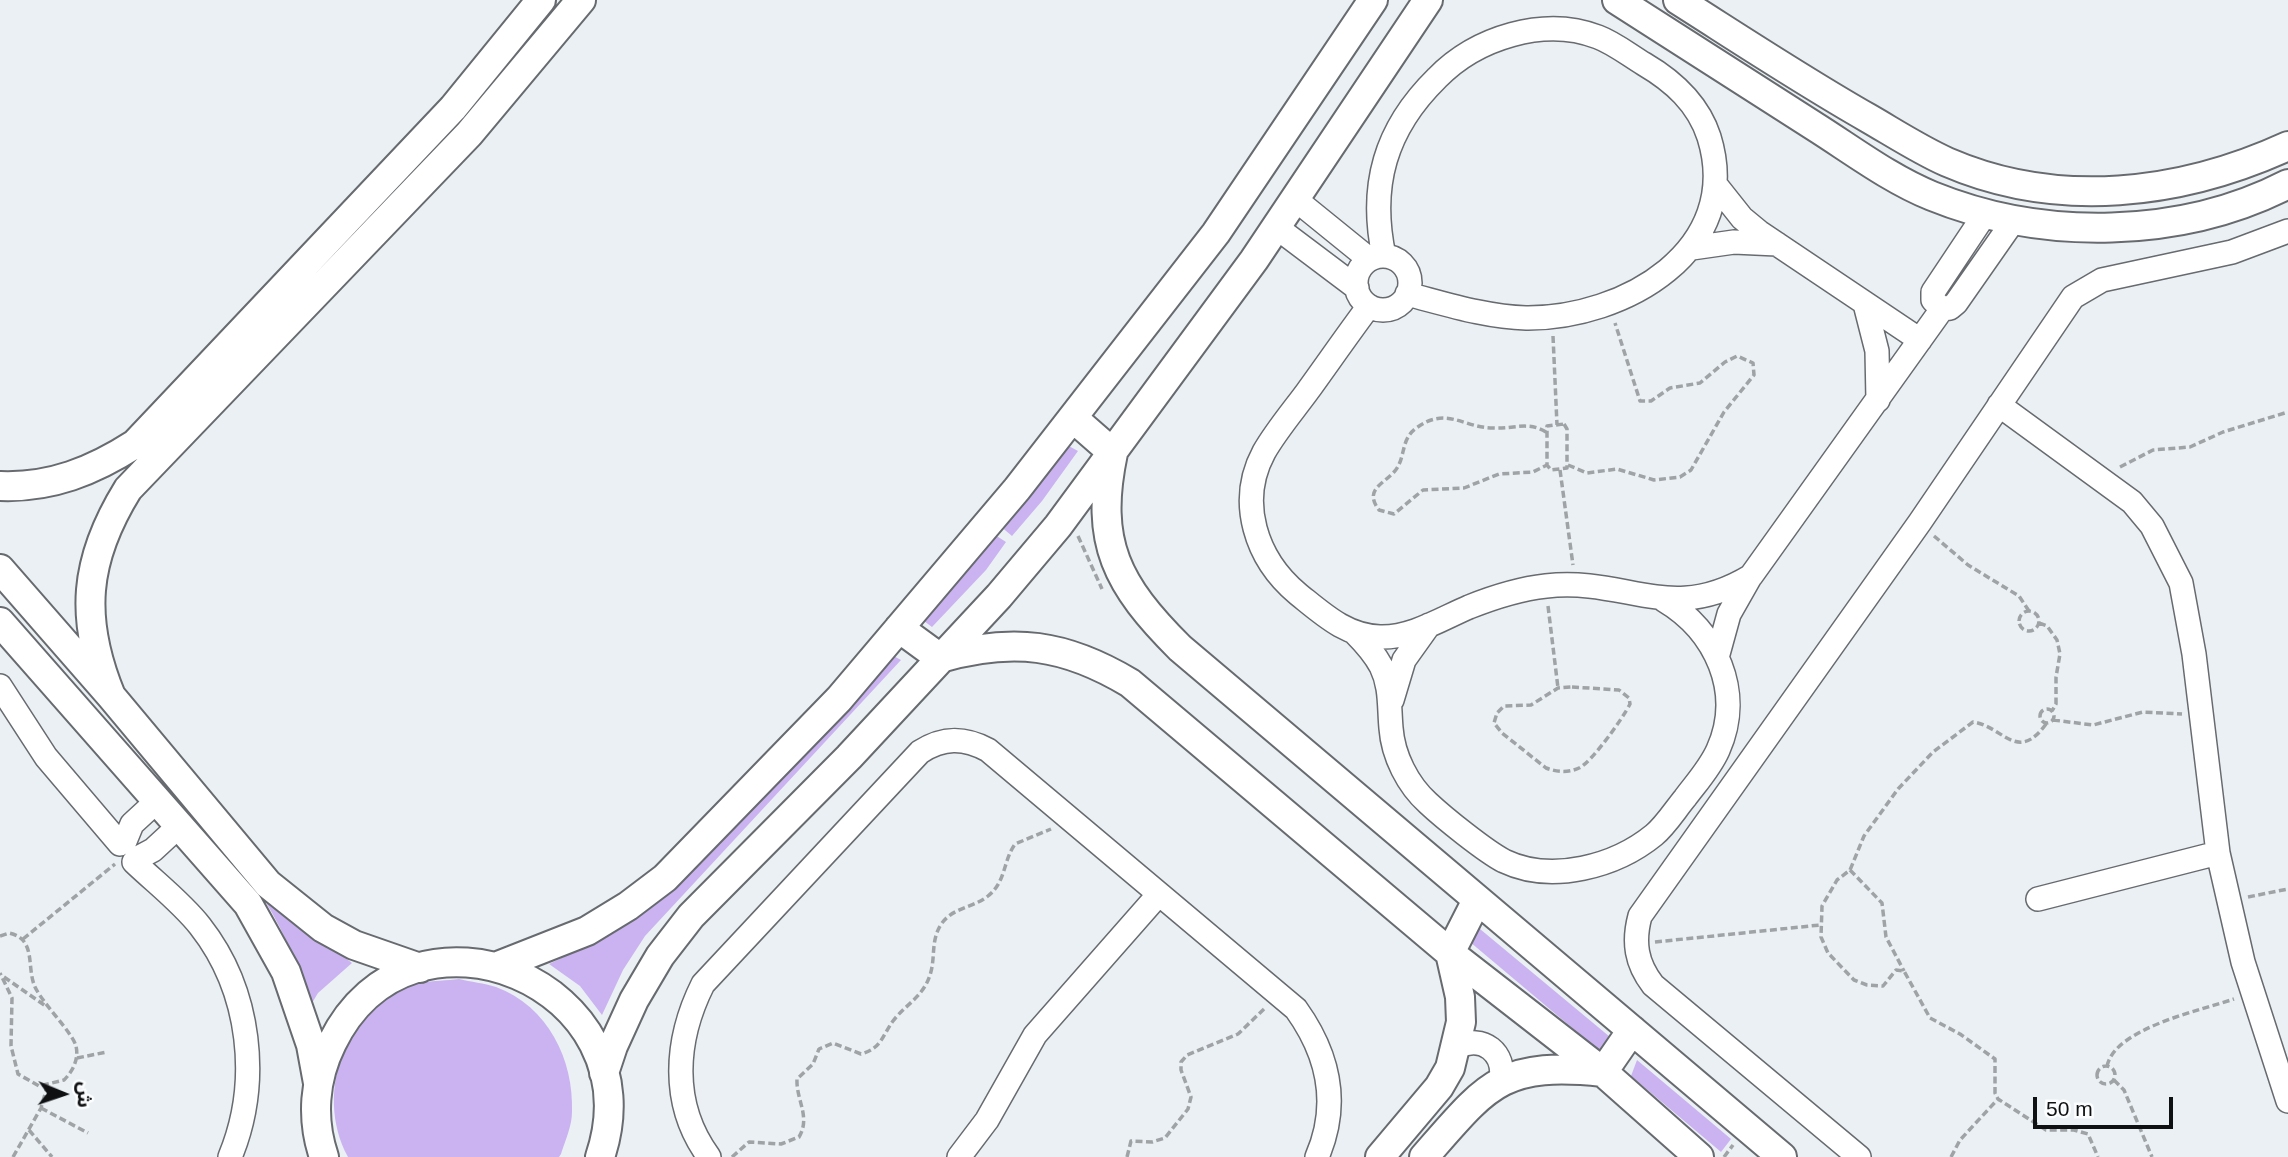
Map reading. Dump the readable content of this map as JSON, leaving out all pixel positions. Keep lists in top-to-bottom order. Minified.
{"scale_bar":"50 m","north":"right"}
